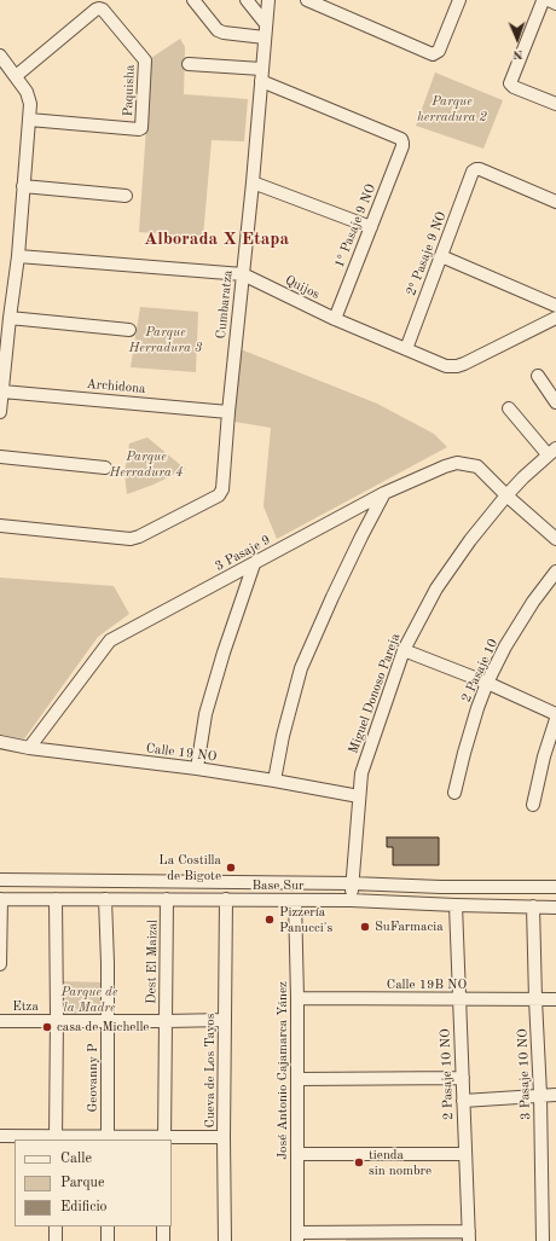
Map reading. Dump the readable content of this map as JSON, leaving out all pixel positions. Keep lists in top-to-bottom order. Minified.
{"streets":{"street":["Paquisha","1º Pasaje 9 NO","2º Pasaje 9 NO","Quijos","Cumbaratza","Archidona","3 Pasaje 9","2 Pasaje 10","Miguel Donoso Pareja","Calle 19 NO","Base Sur","Dest El Maizal","Calle 19B NO","Etza","Cueva de Los Tayos","José Antonio Cajamarca Yánez","2 Pasaje 10 NO","3 Pasaje 10 NO","Geovanny P"]},"crossings":[["1º Pasaje 9 NO","Quijos"],["1º Pasaje 9 NO","Cumbaratza"],["2º Pasaje 9 NO","Quijos"],["Quijos","Cumbaratza"],["Cumbaratza","Archidona"],["3 Pasaje 9","Miguel Donoso Pareja"],["3 Pasaje 9","Calle 19 NO"],["Miguel Donoso Pareja","Calle 19 NO"],["Miguel Donoso Pareja","Base Sur"],["Base Sur","Dest El Maizal"],["Base Sur","Cueva de Los Tayos"],["Base Sur","José Antonio Cajamarca Yánez"],["Base Sur","2 Pasaje 10 NO"],["Base Sur","3 Pasaje 10 NO"],["Base Sur","Geovanny P"],["Dest El Maizal","Etza"],["Calle 19B NO","José Antonio Cajamarca Yánez"],["Calle 19B NO","2 Pasaje 10 NO"],["Calle 19B NO","3 Pasaje 10 NO"],["Etza","Cueva de Los Tayos"],["Etza","Geovanny P"]],"districts":["Alborada X Etapa"],"parks":["Parque herradura 2","Parque Herradura 3","Parque Herradura 4","Parque de la Madre"],"places":["La Costilla de Bigote","Pizzería Panucci's","SuFarmacia","casa de Michelle","tienda sin nombre"],"legend":["Calle","Parque","Edificio"],"north":"bottom"}
